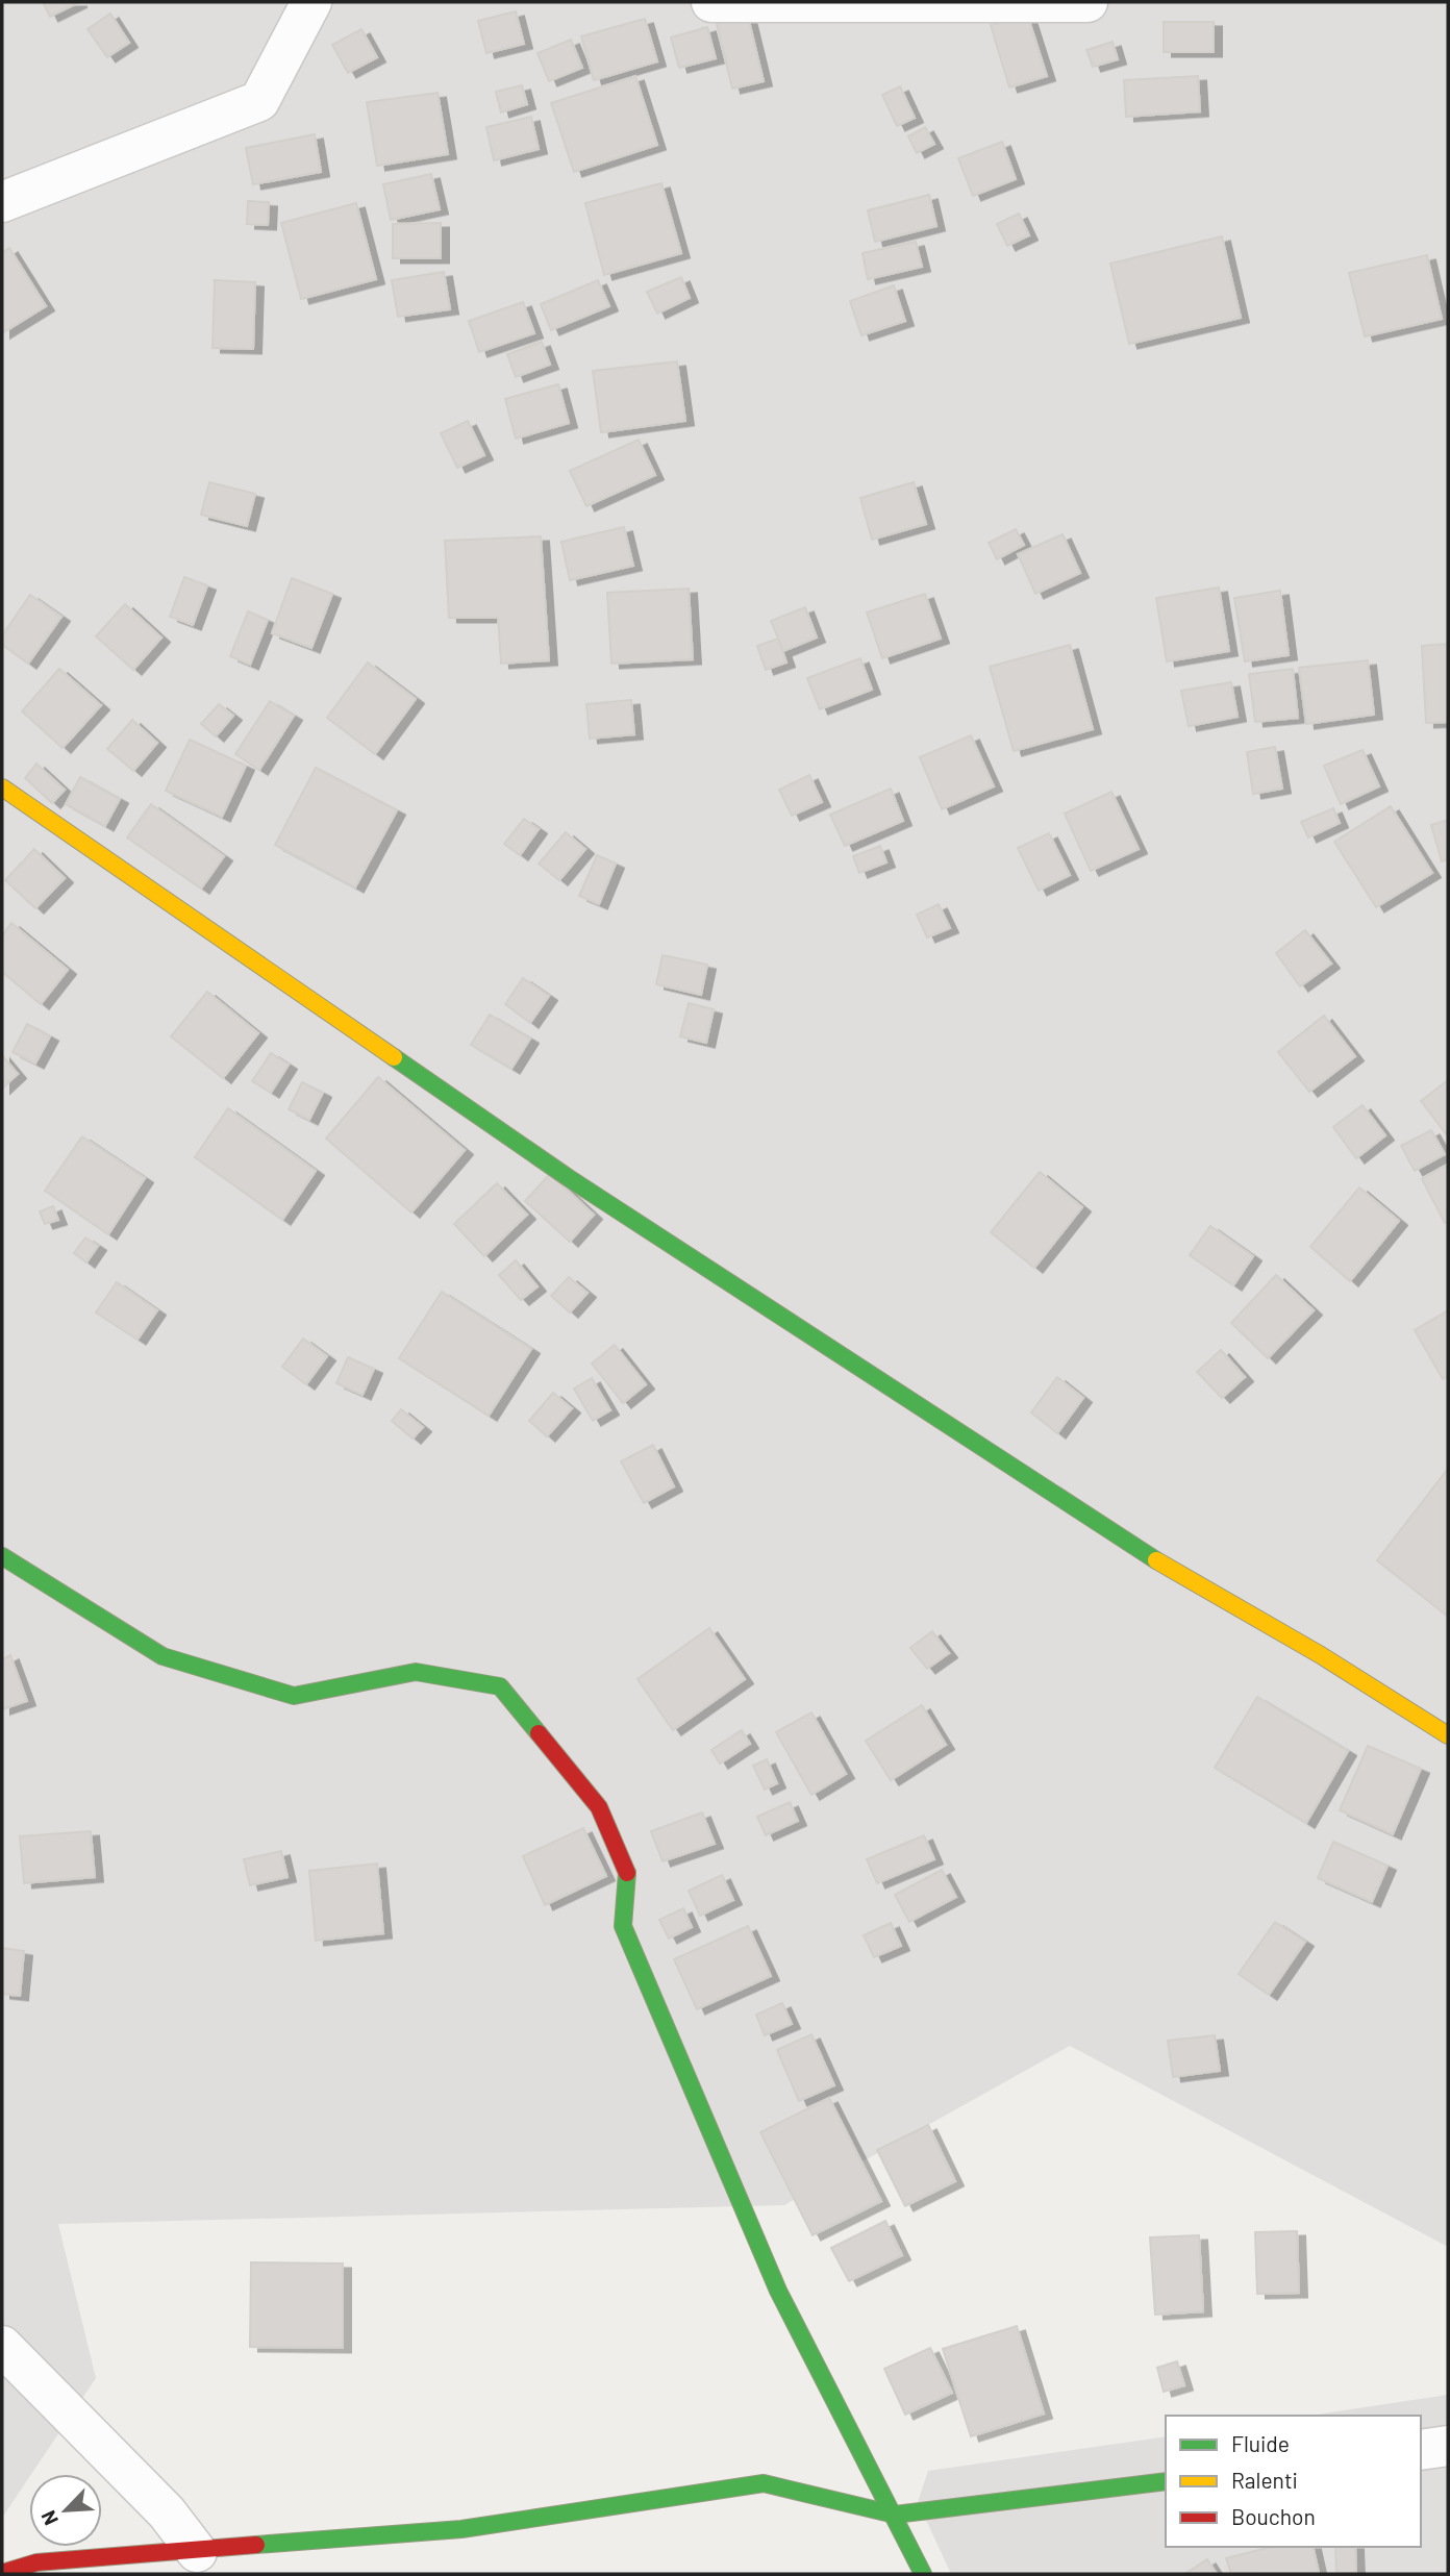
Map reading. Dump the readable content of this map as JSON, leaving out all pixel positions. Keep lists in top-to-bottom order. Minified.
{"legend":["Fluide","Ralenti","Bouchon"],"north":"bottom left"}
